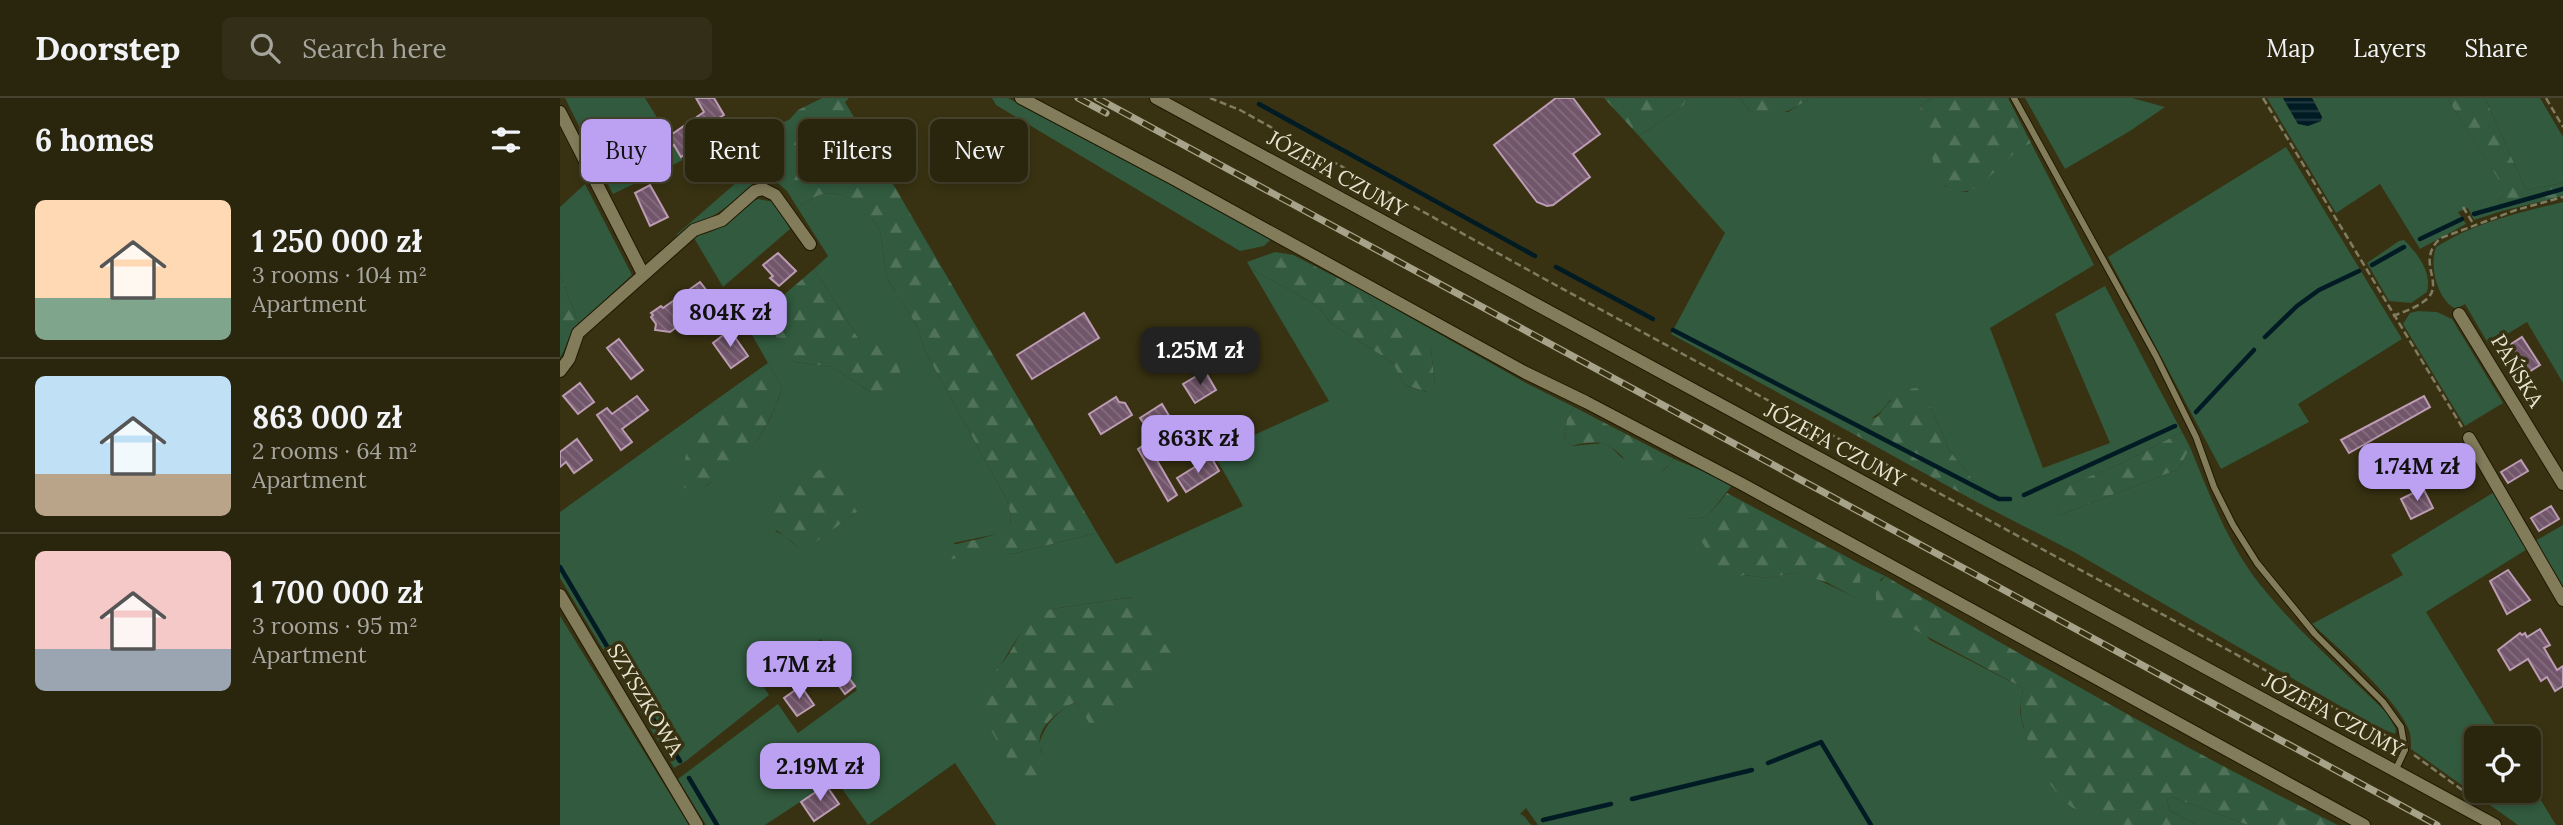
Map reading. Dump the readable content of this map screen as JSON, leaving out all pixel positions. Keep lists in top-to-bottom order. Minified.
{"streets":{"street":["JÓZEFA CZUMY","PAŃSKA","SZYSZKOWA"]},"page":{"header":"Doorstep","search":"Search here","nav":["Map","Layers","Share"],"heading":"6 homes","chip":["Buy","Rent","Filters","New"],"list":[{"name":"1 250 000 zł","note":"3 rooms · 104 m² · Apartment"},{"name":"863 000 zł","note":"2 rooms · 64 m² · Apartment"},{"name":"1 700 000 zł","note":"3 rooms · 95 m² · Apartment"}],"price":["804K zł","1.25M zł","863K zł","1.74M zł","1.7M zł","2.19M zł"]}}
